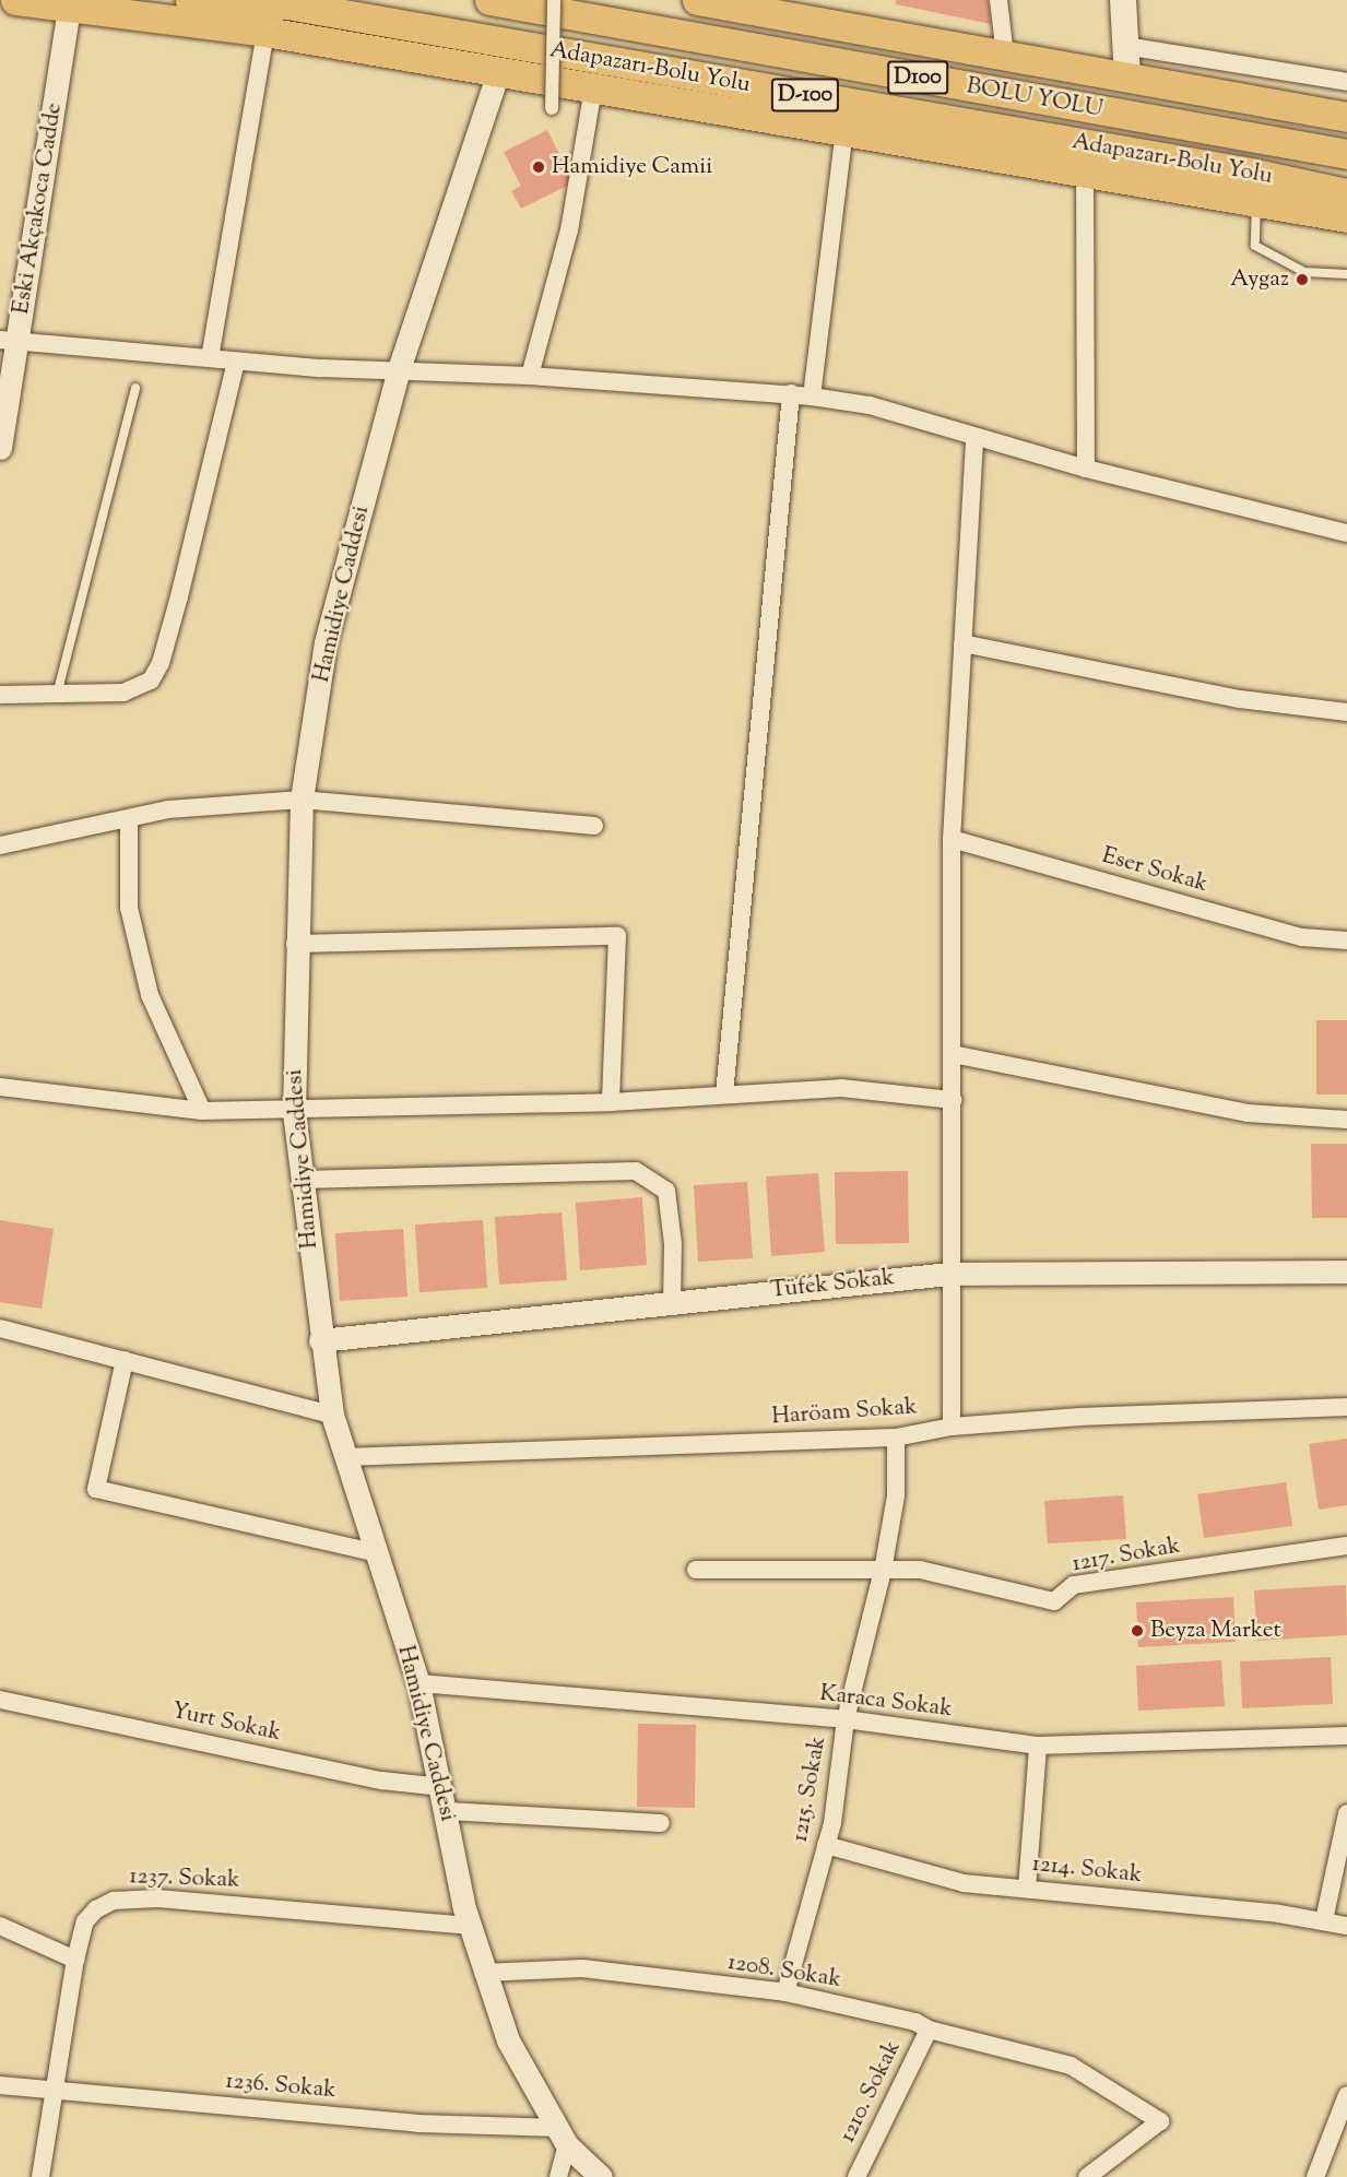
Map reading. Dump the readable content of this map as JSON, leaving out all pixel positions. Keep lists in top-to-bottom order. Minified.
{"streets":{"highway":["Adapazarı-Bolu Yolu","D100","D-100","BOLU YOLU"],"street":["Eski Akçakoca Cadde","Hamidiye Caddesi","Eser Sokak","Tüfek Sokak","Haröam Sokak","1217. Sokak","Karaca Sokak","Yurt Sokak","1215. Sokak","1214. Sokak","1237. Sokak","1208. Sokak","1236. Sokak","1210. Sokak"]},"crossings":[["Hamidiye Caddesi","Tüfek Sokak"],["Hamidiye Caddesi","Haröam Sokak"],["Hamidiye Caddesi","Karaca Sokak"],["Hamidiye Caddesi","Yurt Sokak"],["Hamidiye Caddesi","1237. Sokak"],["Hamidiye Caddesi","1208. Sokak"],["Hamidiye Caddesi","1236. Sokak"],["Haröam Sokak","1215. Sokak"],["1217. Sokak","1215. Sokak"],["Karaca Sokak","1215. Sokak"],["1215. Sokak","1214. Sokak"],["1215. Sokak","1208. Sokak"],["1237. Sokak","1236. Sokak"],["1208. Sokak","1210. Sokak"]],"places":["Hamidiye Camii","Aygaz","Beyza Market"]}
